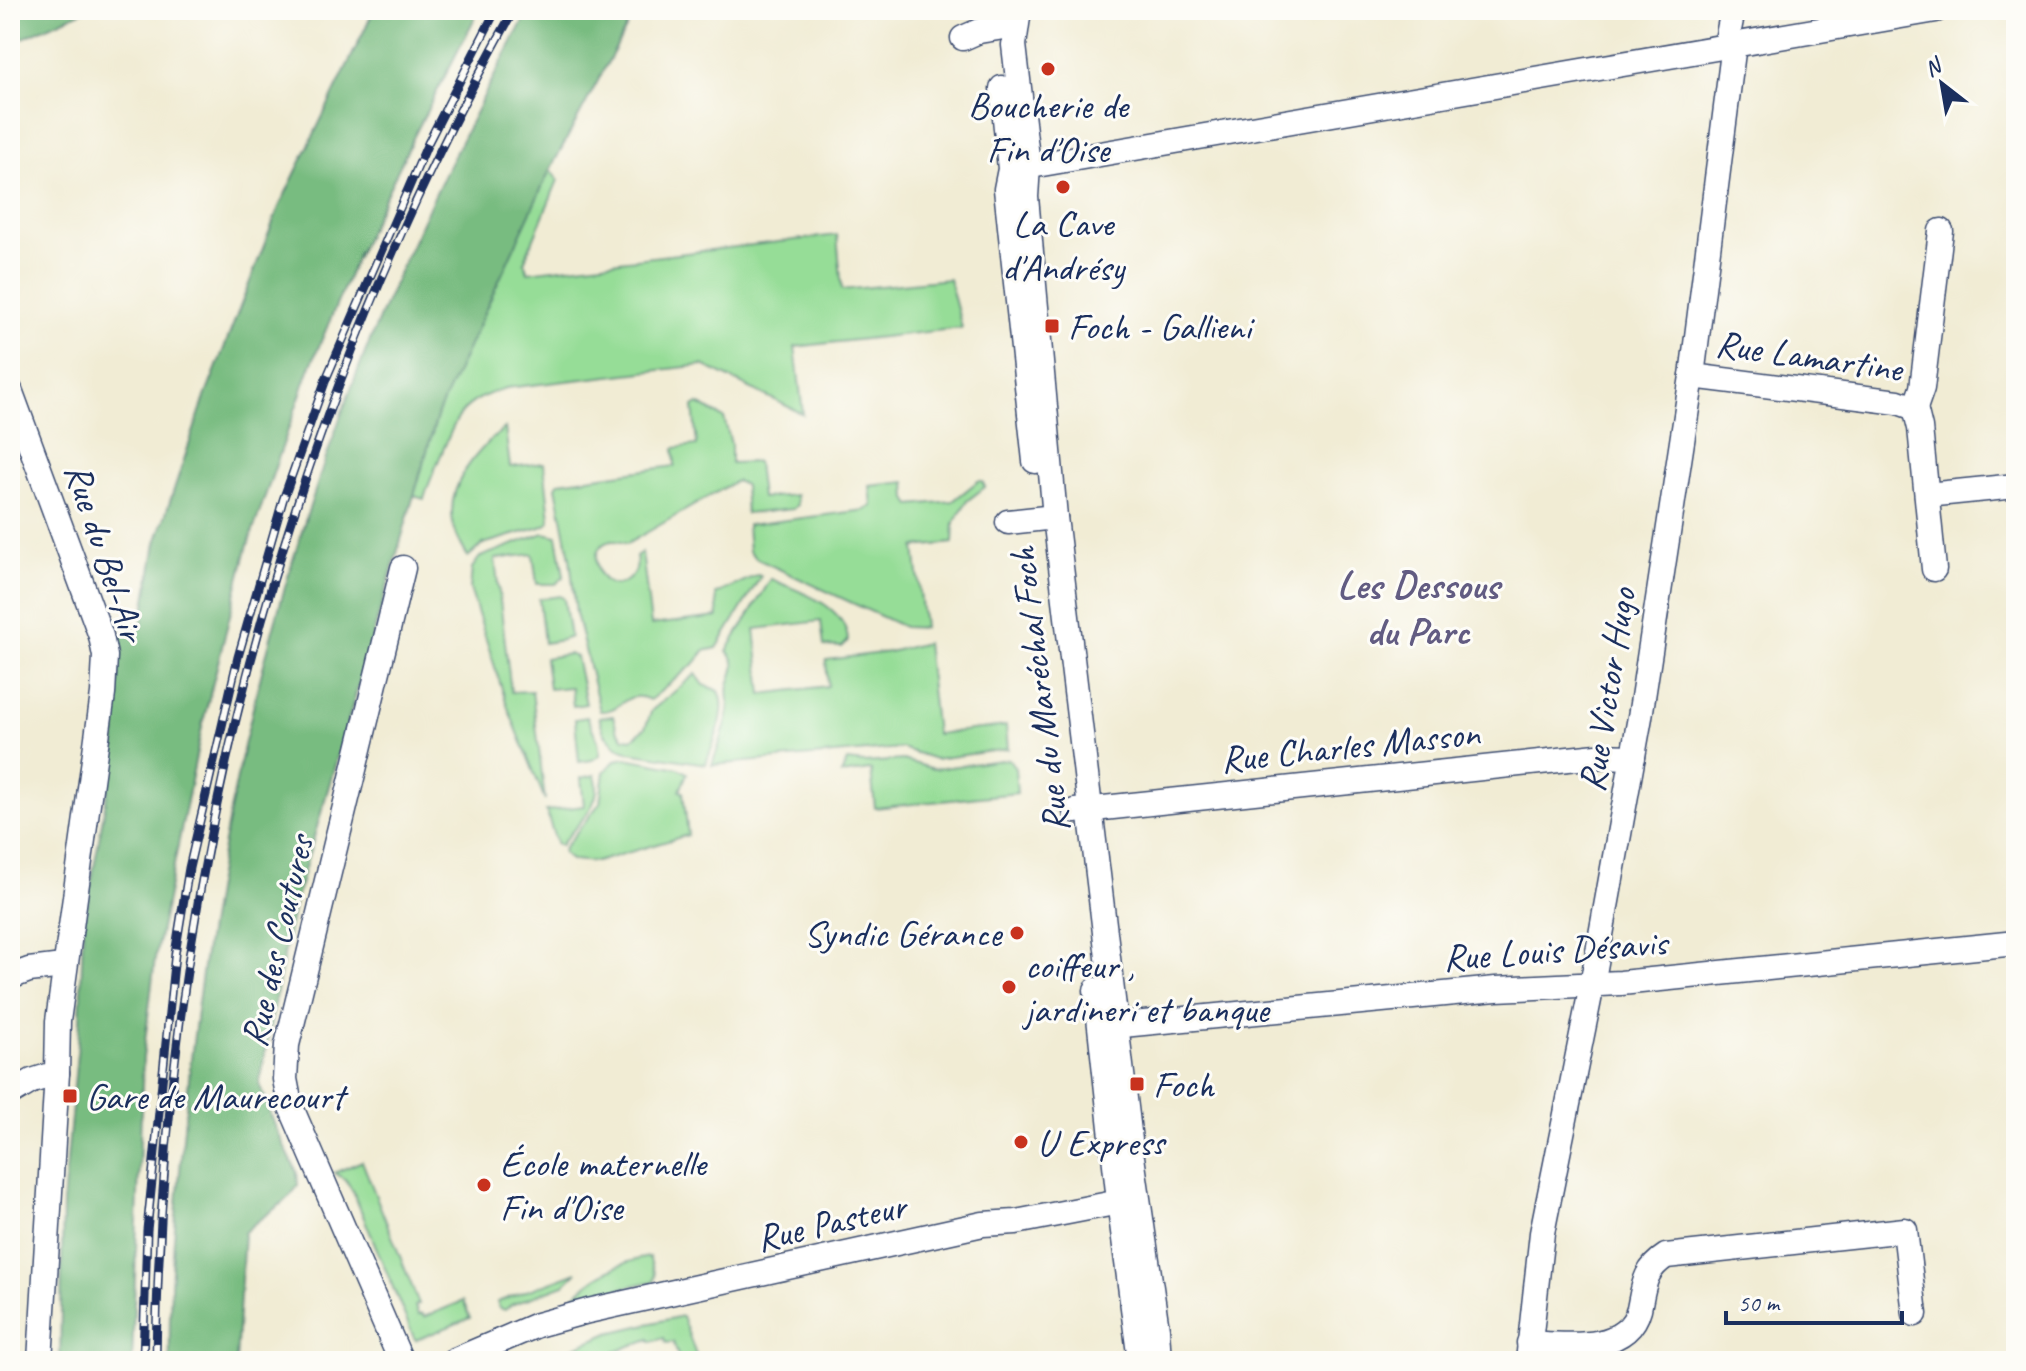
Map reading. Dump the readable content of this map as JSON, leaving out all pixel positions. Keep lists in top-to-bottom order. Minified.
{"streets":{"street":["Rue Lamartine","Rue du Bel-Air","Rue du Maréchal Foch","Rue Victor Hugo","Rue Charles Masson","Rue des Coutures","Rue Louis Désavis","Rue Pasteur"]},"crossings":[["Rue Lamartine","Rue Victor Hugo"],["Rue du Maréchal Foch","Rue Charles Masson"],["Rue du Maréchal Foch","Rue Louis Désavis"],["Rue du Maréchal Foch","Rue Pasteur"],["Rue Victor Hugo","Rue Charles Masson"],["Rue Victor Hugo","Rue Louis Désavis"]],"districts":["Les Dessous du Parc"],"places":{"other":["Boucherie de Fin d'Oise","La Cave d'Andrésy","Syndic Gérance","coiffeur , jardineri et banque","U Express","École maternelle Fin d'Oise"],"transit":["Foch - Gallieni","Foch","Gare de Maurecourt"]},"scale_bar":"50 m","north":"top left"}
